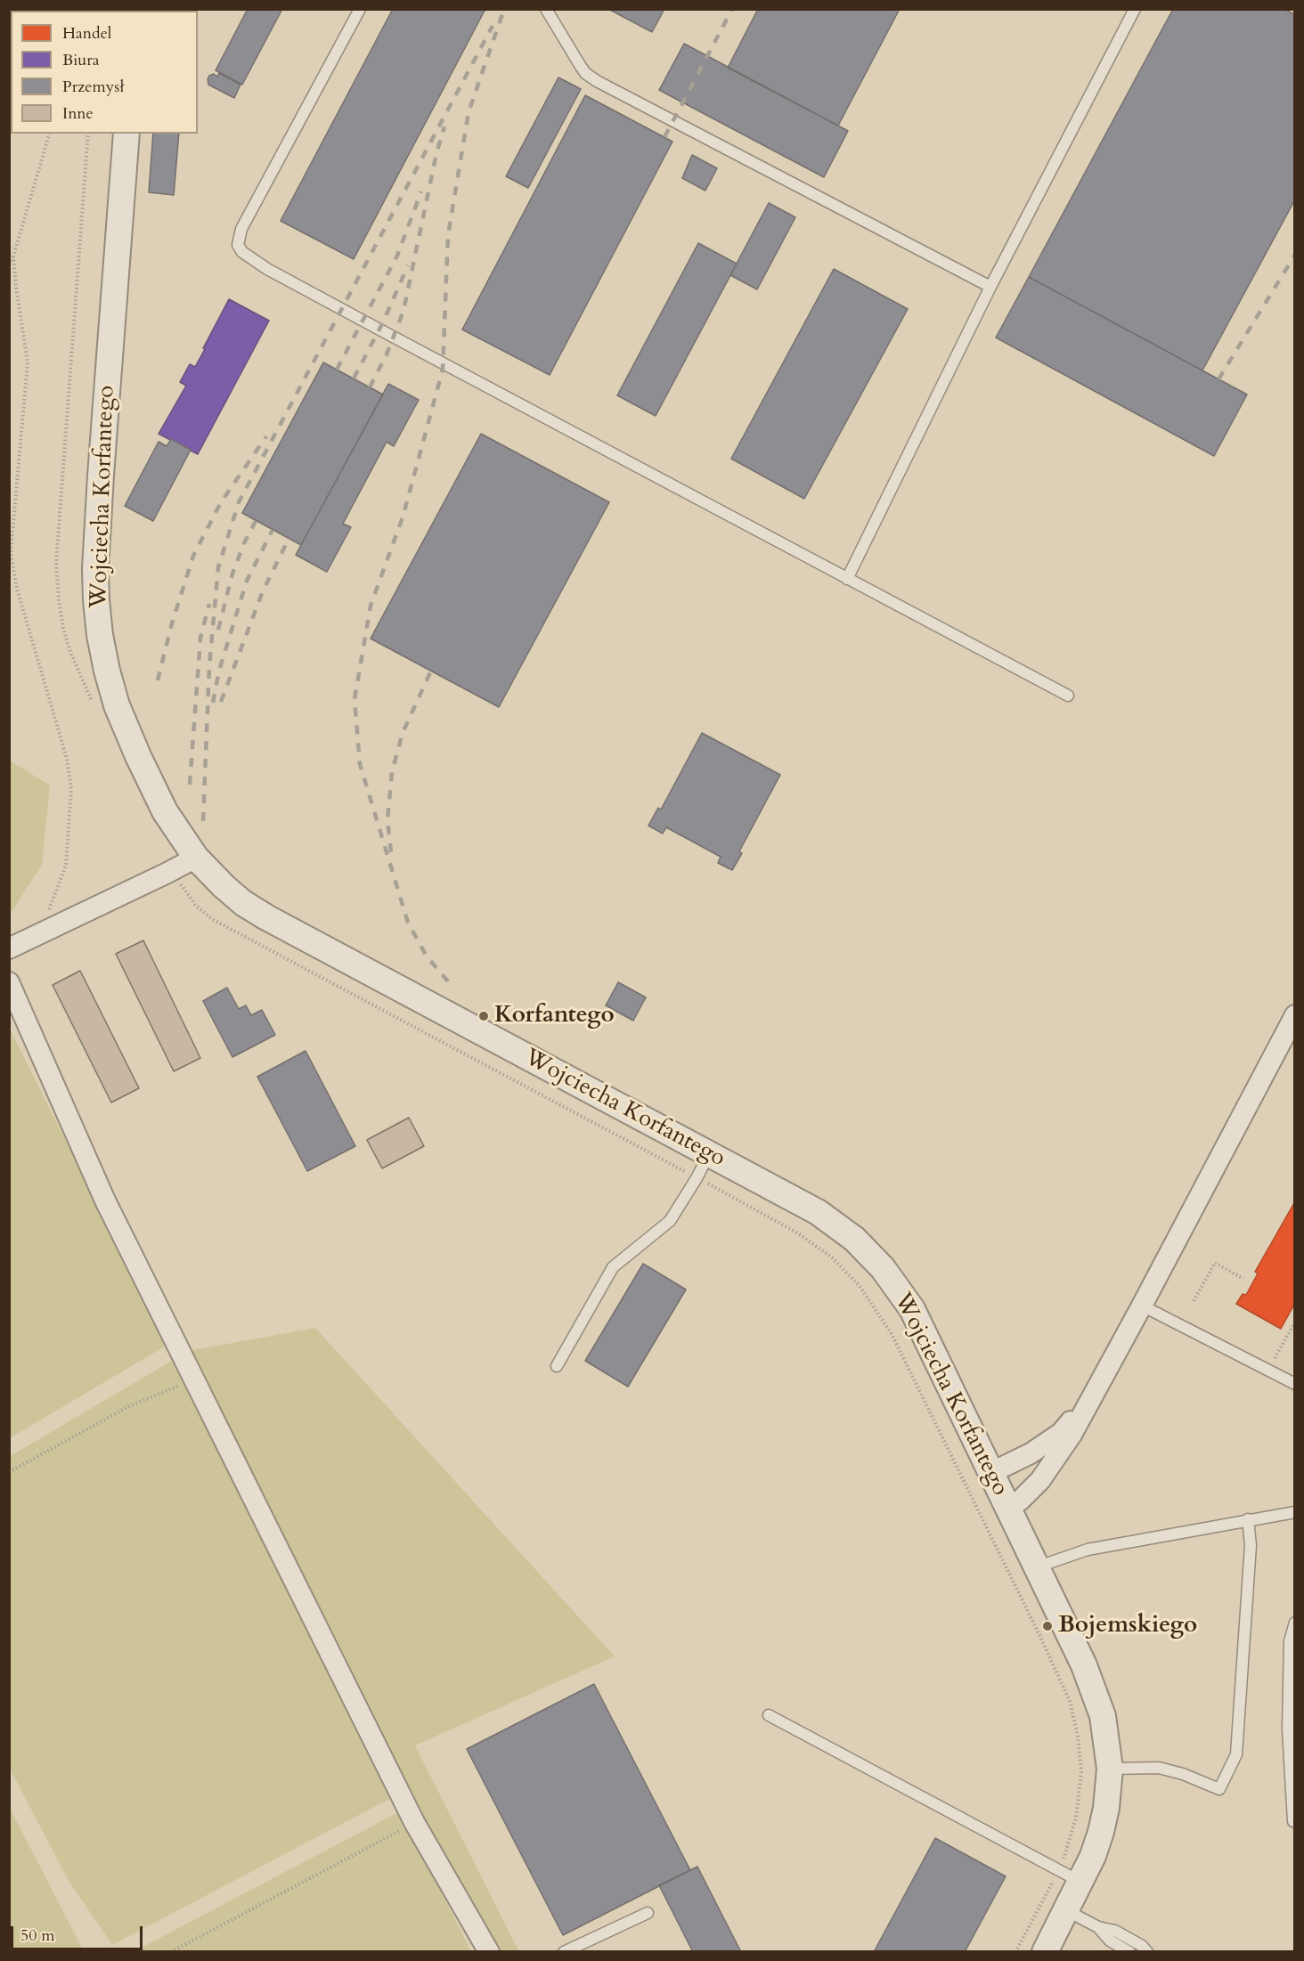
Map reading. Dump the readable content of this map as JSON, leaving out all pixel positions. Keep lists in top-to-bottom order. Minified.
{"streets":{"street":["Wojciecha Korfantego"]},"places":["Korfantego","Bojemskiego"],"legend":["Handel","Biura","Przemysł","Inne"],"scale_bar":"50 m"}
